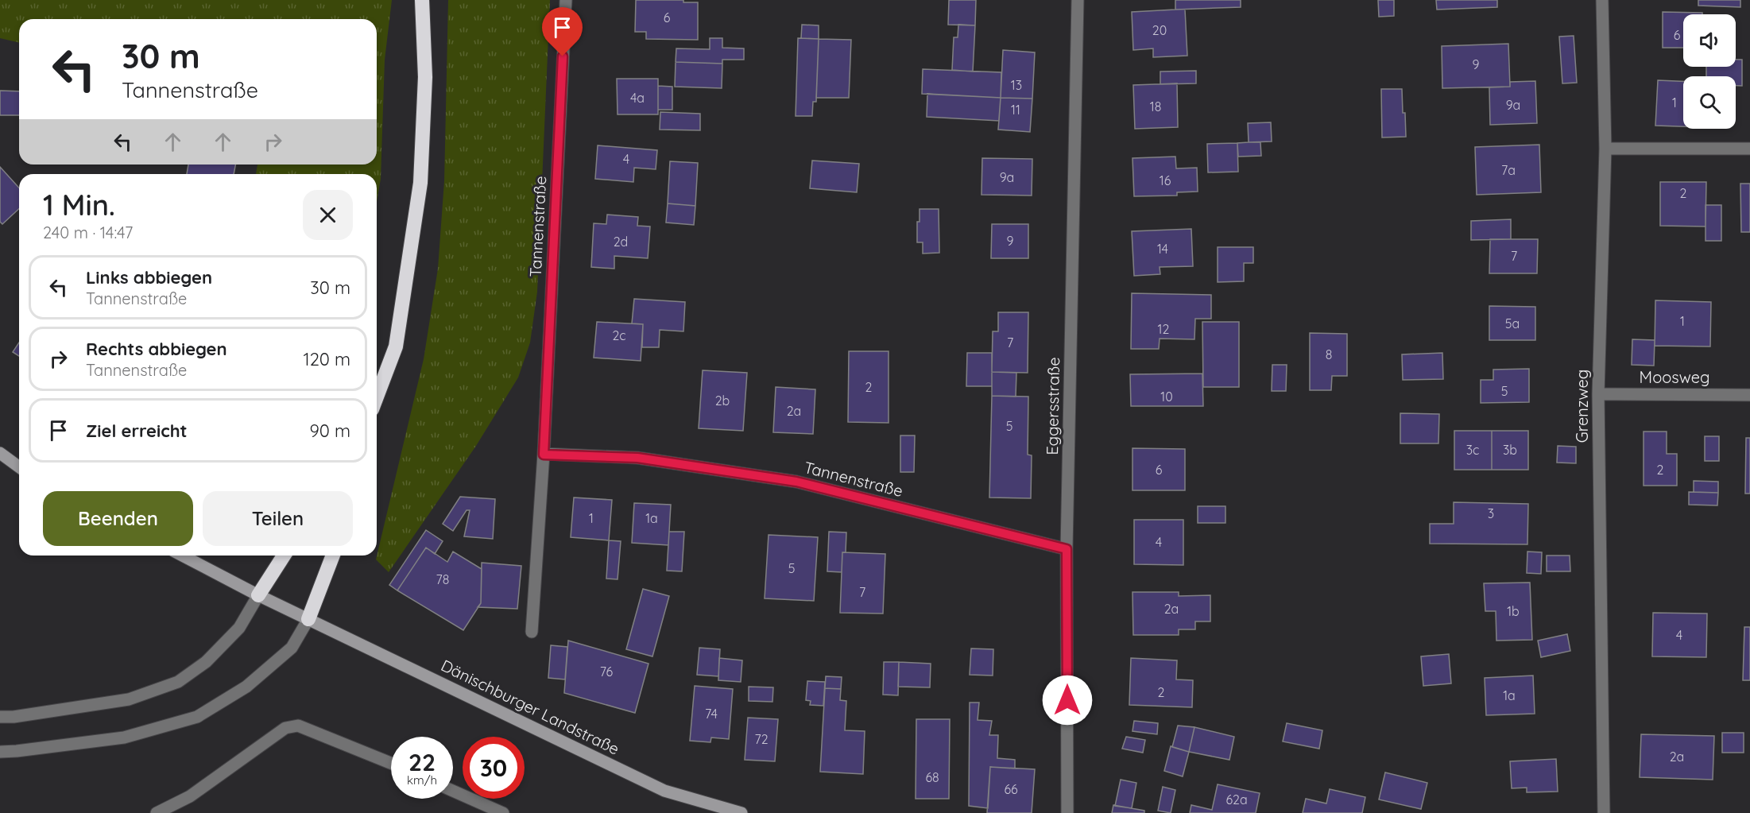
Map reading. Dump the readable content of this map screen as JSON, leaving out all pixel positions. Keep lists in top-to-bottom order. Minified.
{"streets":{"street":["Tannenstraße","Moosweg","Eggersstraße","Grenzweg","Dänischburger Landstraße"]},"crossings":[["Tannenstraße","Eggersstraße"],["Moosweg","Grenzweg"]],"house_numbers":["6","20","6","9","13","4a","1","9a","18","11","4","7a","9a","16","2","9","2d","14","7","1","5a","12","2c","7","8","2","5","10","2b","2a","5","3c","3b","6","2","3","1","1a","4","5","78","7","2a","1b","4","76","2","1a","74","72","2a","68","66","62a"],"page":{"turn":["30 m","Tannenstraße"],"heading":["1 Min.","240 m · 14:47"],"list":[{"name":"Links abbiegen","note":"Tannenstraße","value":"30 m"},{"name":"Rechts abbiegen","note":"Tannenstraße","value":"120 m"},{"name":"Ziel erreicht","value":"90 m"}],"buttons":["Beenden","Teilen"],"speed":"22 km/h","limit":"30"}}
